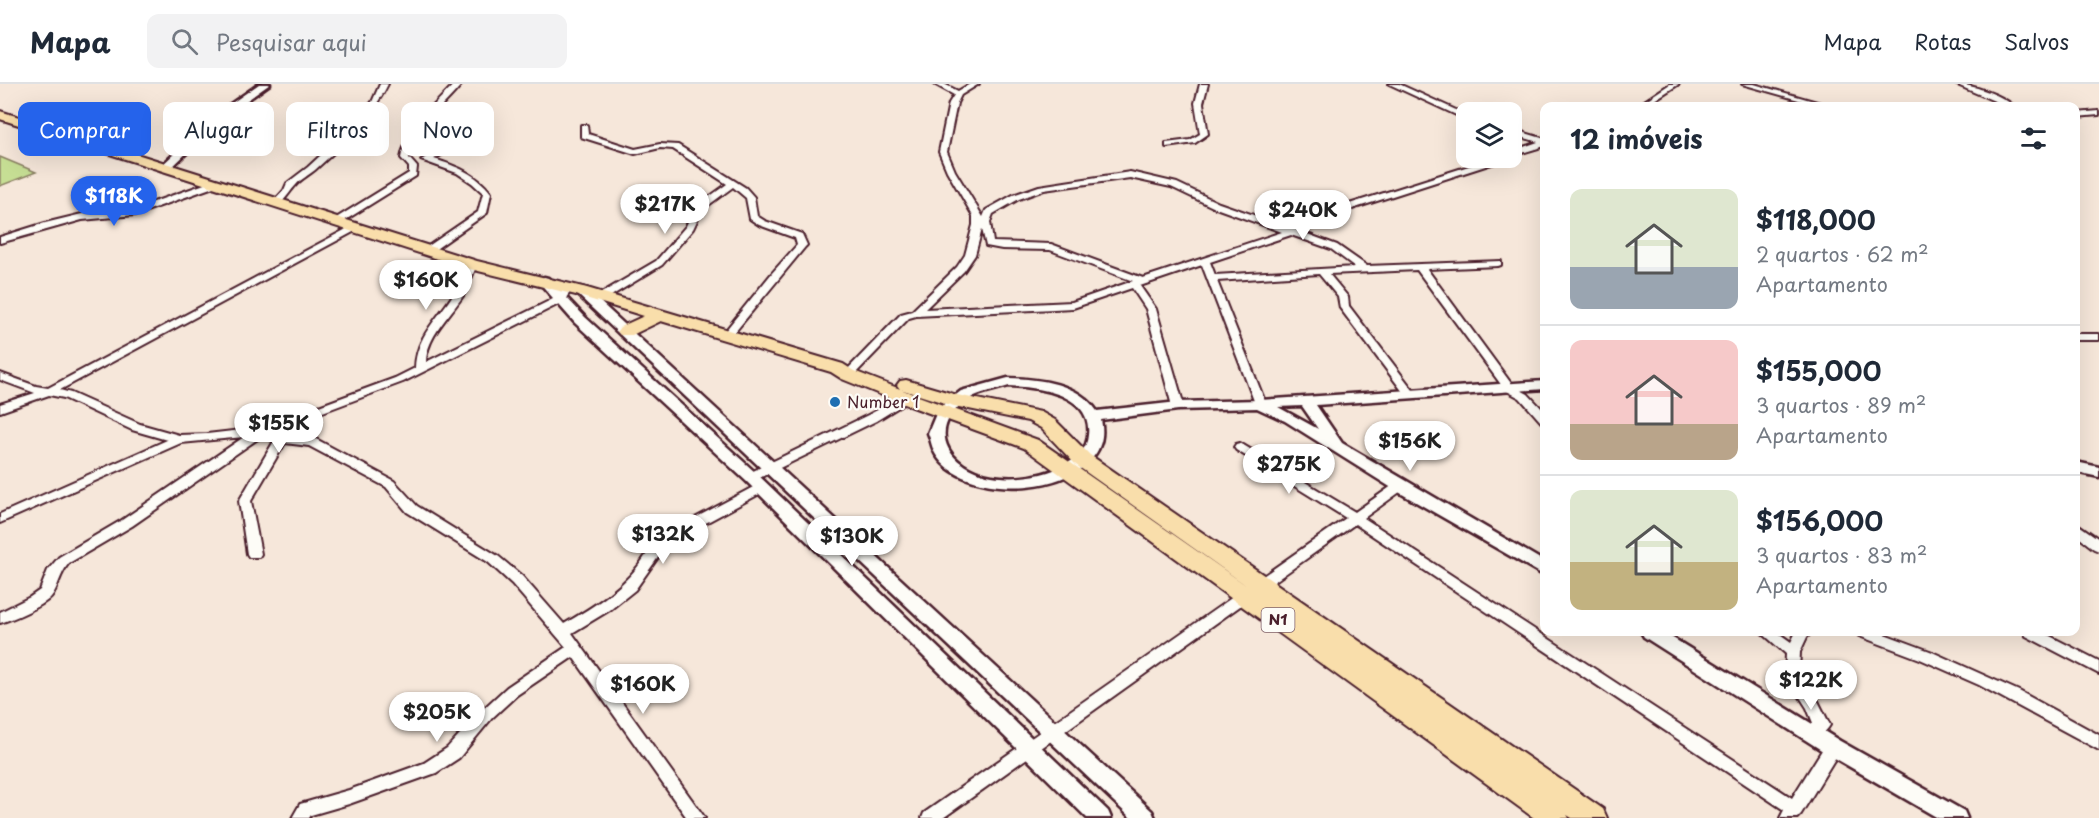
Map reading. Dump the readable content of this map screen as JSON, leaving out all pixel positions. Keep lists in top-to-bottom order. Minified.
{"streets":{"highway":["N1"]},"places":["Number 1"],"page":{"header":"Mapa","search":"Pesquisar aqui","nav":["Mapa","Rotas","Salvos"],"chip":["Comprar","Alugar","Filtros","Novo"],"heading":"12 imóveis","list":[{"name":"$118,000","note":"2 quartos · 62 m² · Apartamento"},{"name":"$155,000","note":"3 quartos · 89 m² · Apartamento"},{"name":"$156,000","note":"3 quartos · 83 m² · Apartamento"}],"price":["$118K","$217K","$240K","$160K","$155K","$156K","$275K","$132K","$130K","$122K","$160K","$205K"]}}
